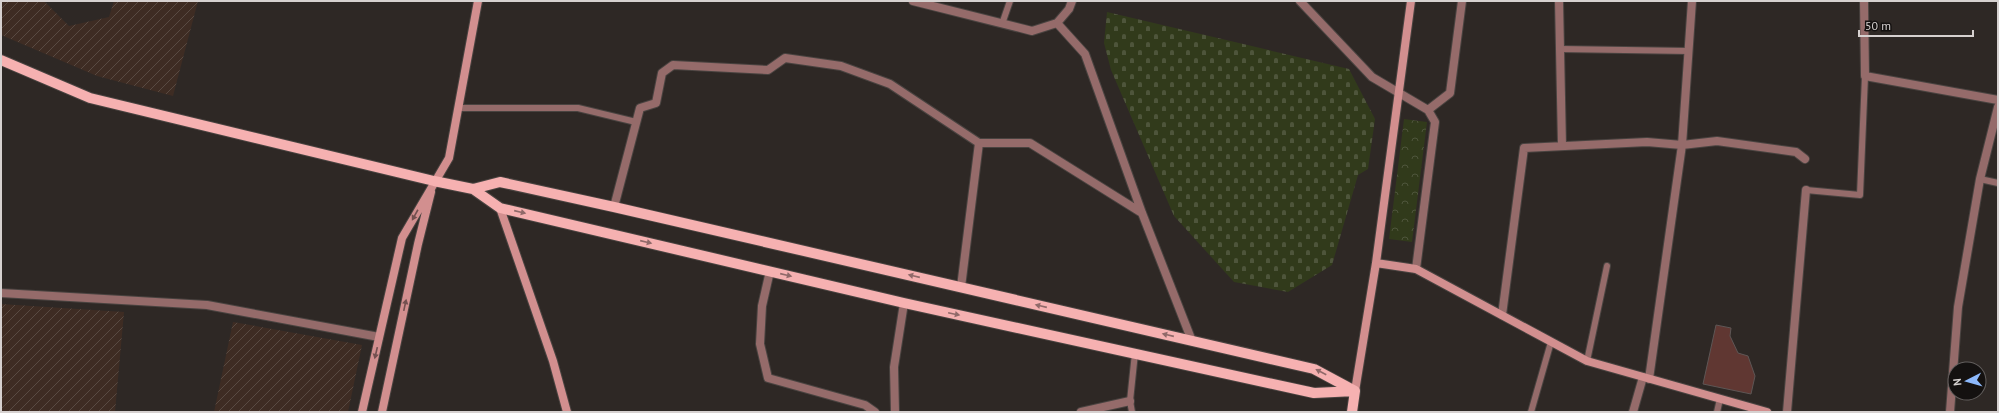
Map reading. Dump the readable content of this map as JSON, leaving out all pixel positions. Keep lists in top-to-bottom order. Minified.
{"scale_bar":"50 m","north":"left"}
